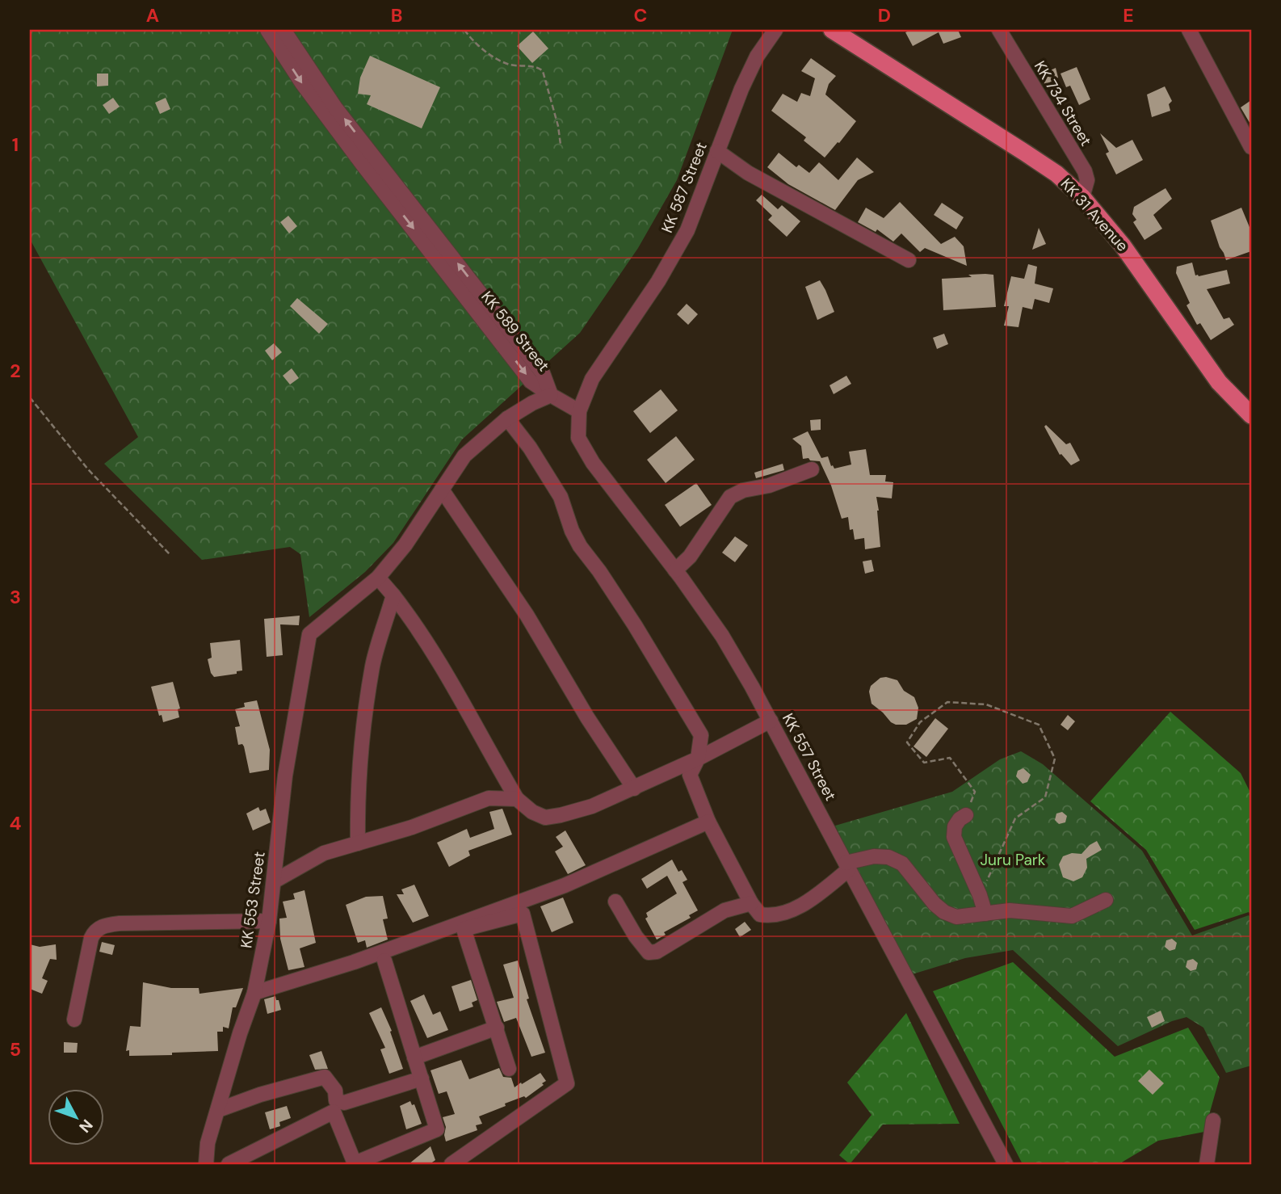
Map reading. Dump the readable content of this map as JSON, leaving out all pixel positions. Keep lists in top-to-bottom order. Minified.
{"streets":{"main road":["KK 31 Avenue"],"street":["KK 734 Street","KK 587 Street","KK 589 Street","KK 557 Street","KK 553 Street"]},"crossings":[["KK 734 Street","KK 31 Avenue"],["KK 587 Street","KK 557 Street"]],"parks":["Juru Park"],"north":"bottom right","grid":{"columns":["A","B","C","D","E"],"rows":["1","2","3","4","5"]}}
